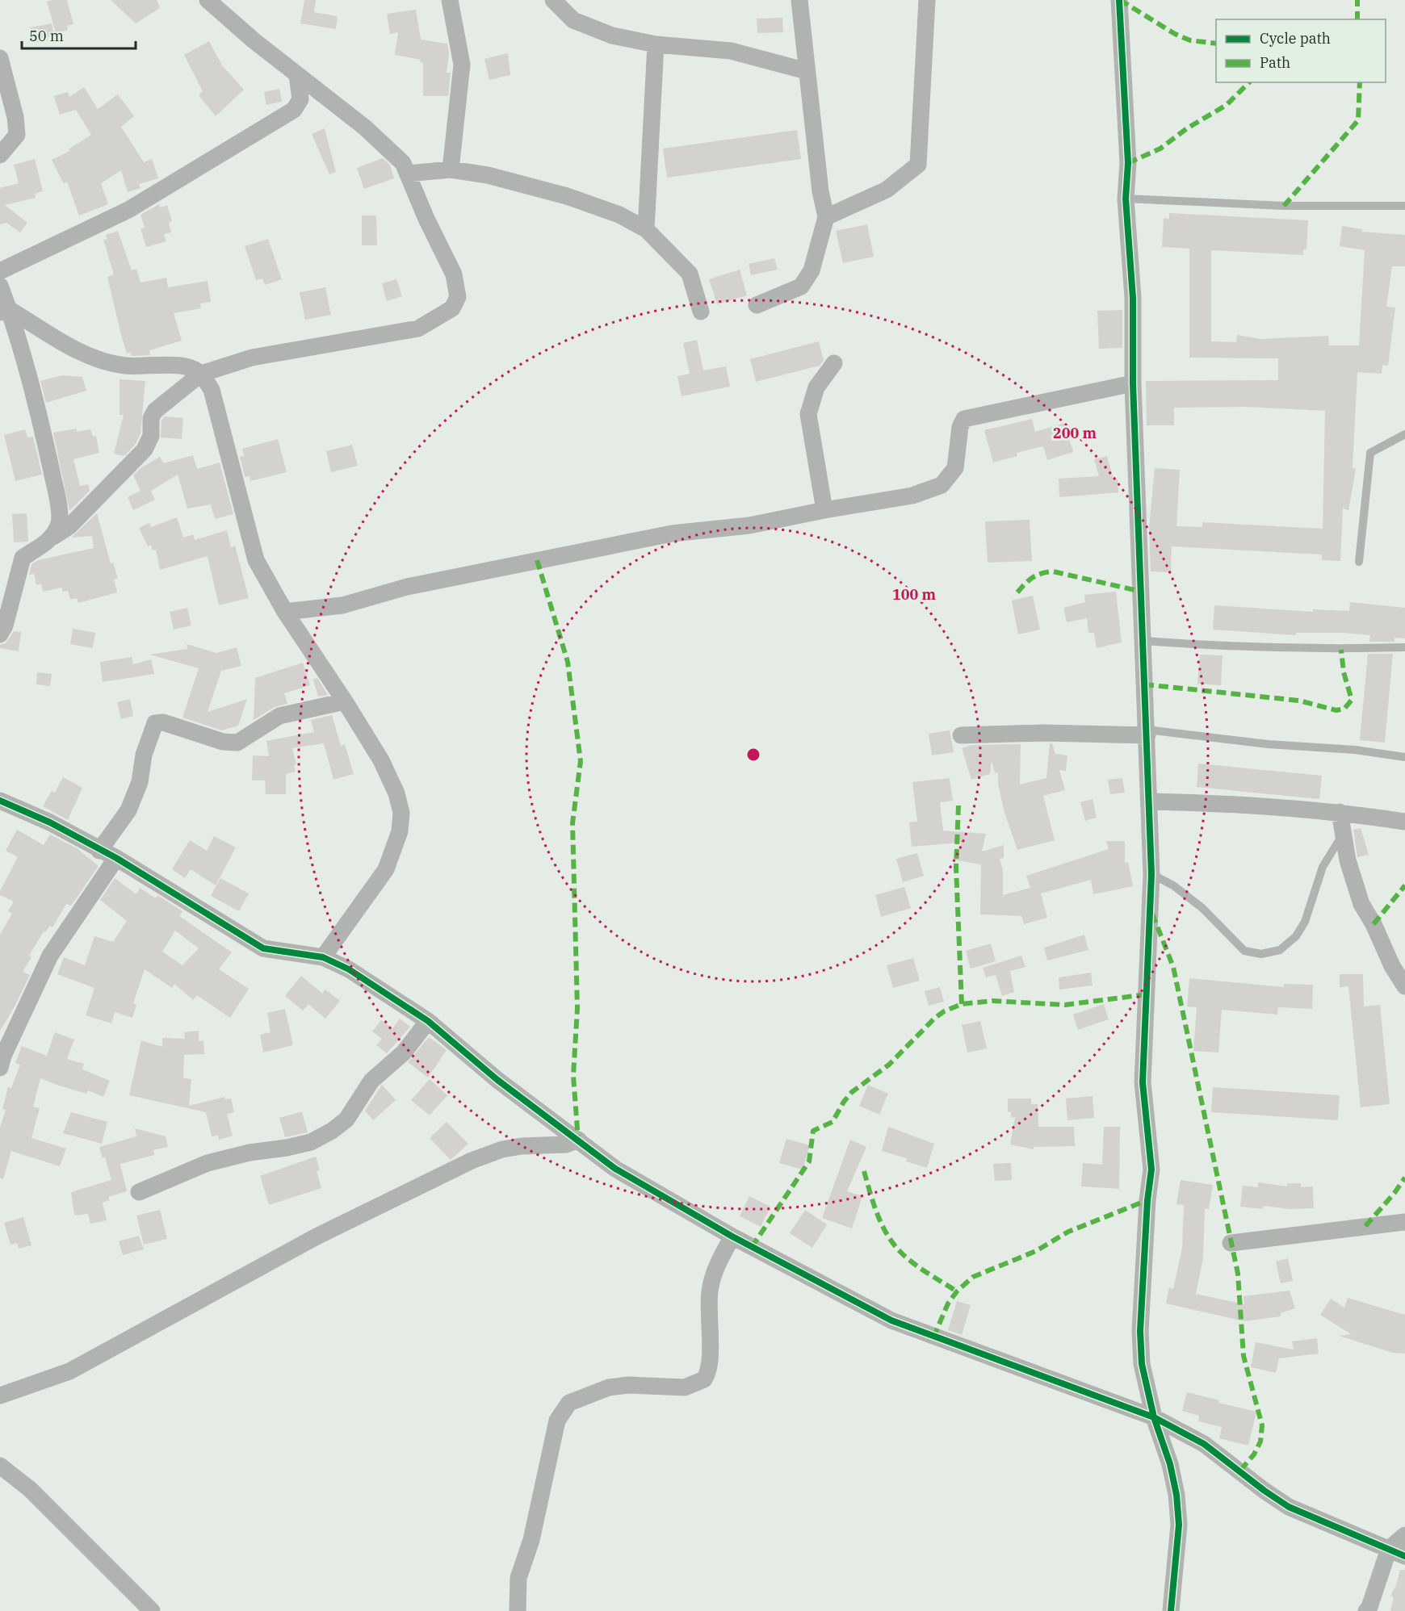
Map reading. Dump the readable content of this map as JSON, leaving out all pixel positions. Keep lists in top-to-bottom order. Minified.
{"legend":["Cycle path","Path"],"scale_bar":"50 m","rings":["200 m","100 m"]}
